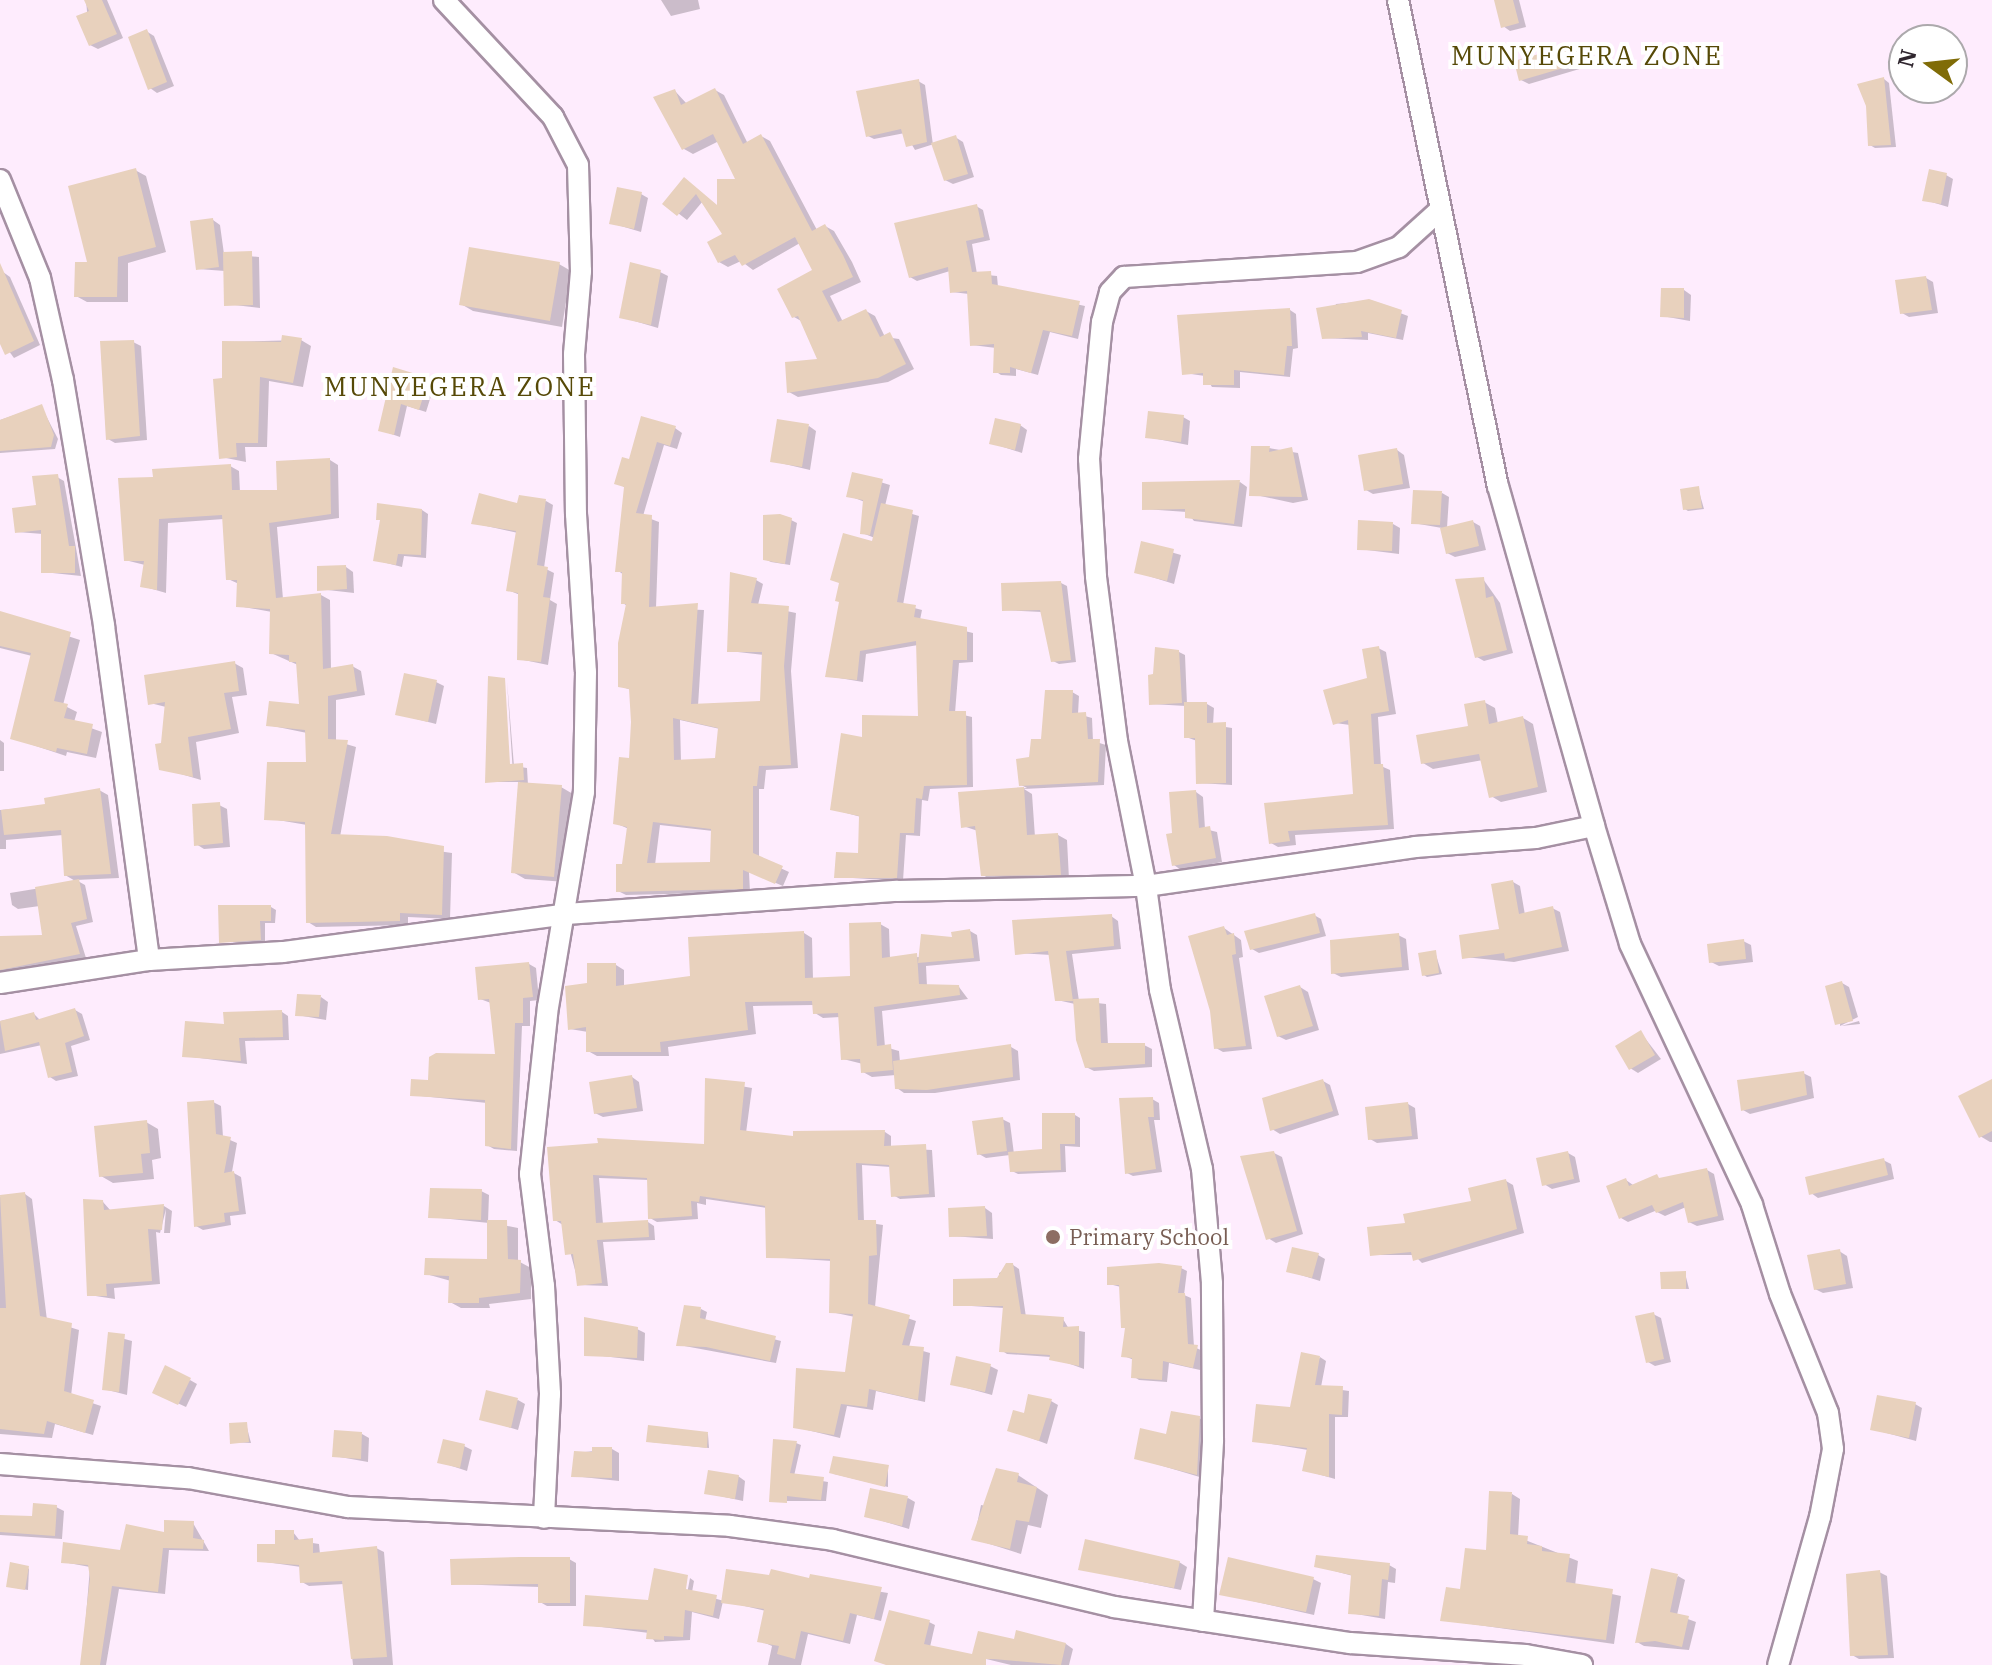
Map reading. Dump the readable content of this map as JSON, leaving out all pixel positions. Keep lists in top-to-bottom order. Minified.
{"districts":["MUNYEGERA ZONE","MUNYEGERA ZONE"],"places":["Primary School"],"north":"left"}
